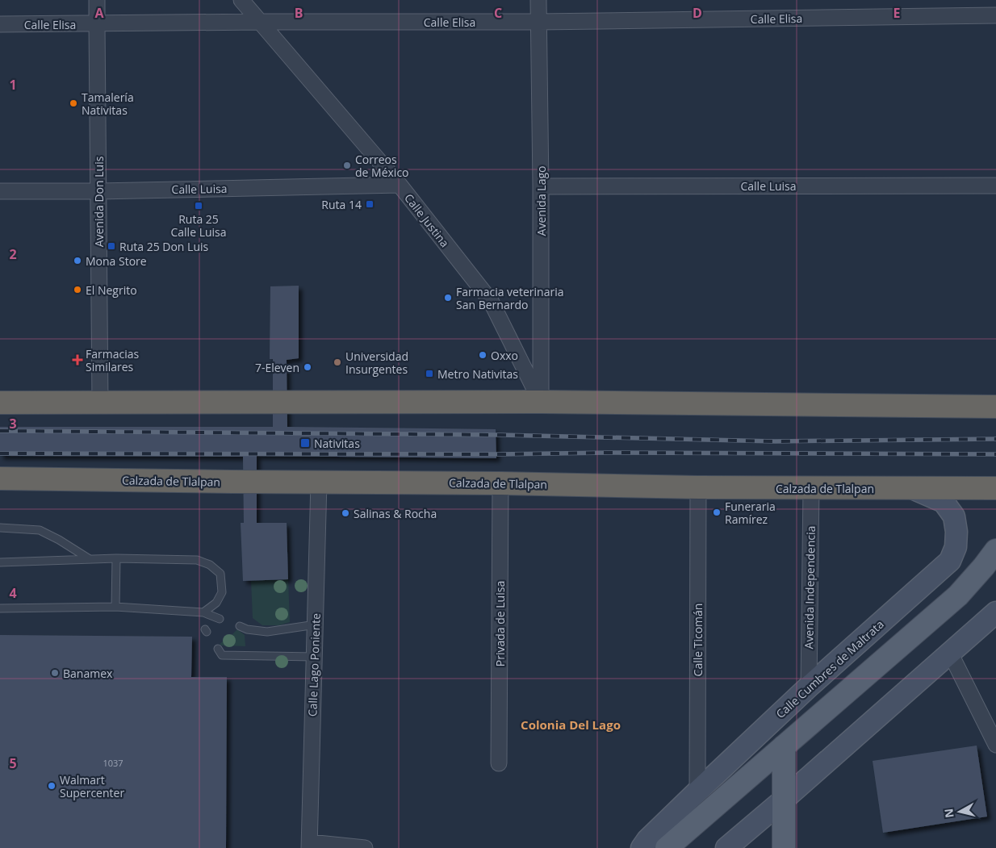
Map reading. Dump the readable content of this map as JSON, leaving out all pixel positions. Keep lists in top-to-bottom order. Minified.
{"streets":{"highway":["Calzada de Tlalpan"],"main road":["Calle Cumbres de Maltrata"],"street":["Calle Elisa","Calle Luisa","Avenida Lago","Avenida Don Luis","Calle Justina","Avenida Independencia","Privada de Luisa","Calle Ticomán","Calle Lago Poniente"]},"crossings":[["Calle Elisa","Avenida Lago"],["Calle Elisa","Avenida Don Luis"],["Calle Elisa","Calle Justina"],["Calle Luisa","Avenida Lago"],["Calle Luisa","Avenida Don Luis"],["Calle Luisa","Calle Justina"],["Avenida Lago","Calle Justina"],["Calzada de Tlalpan","Avenida Independencia"],["Calzada de Tlalpan","Privada de Luisa"],["Calzada de Tlalpan","Calle Ticomán"],["Calzada de Tlalpan","Calle Lago Poniente"],["Calzada de Tlalpan","Calle Cumbres de Maltrata"],["Avenida Independencia","Calle Cumbres de Maltrata"],["Calle Ticomán","Calle Cumbres de Maltrata"]],"districts":["Colonia Del Lago"],"places":{"other":["Tamalería Nativitas","Correos de México","Mona Store","El Negrito","Farmacia veterinaria San Bernardo","Oxxo","Universidad Insurgentes","7-Eleven","Funeraria Ramírez","Salinas & Rocha","Banamex","Walmart Supercenter"],"transit":["Ruta 14","Ruta 25 Calle Luisa","Ruta 25 Don Luis","Metro Nativitas","Nativitas"],"health":["Farmacias Similares"]},"house_numbers":["1037"],"north":"left","grid":{"columns":["A","B","C","D","E"],"rows":["1","2","3","4","5"]}}
